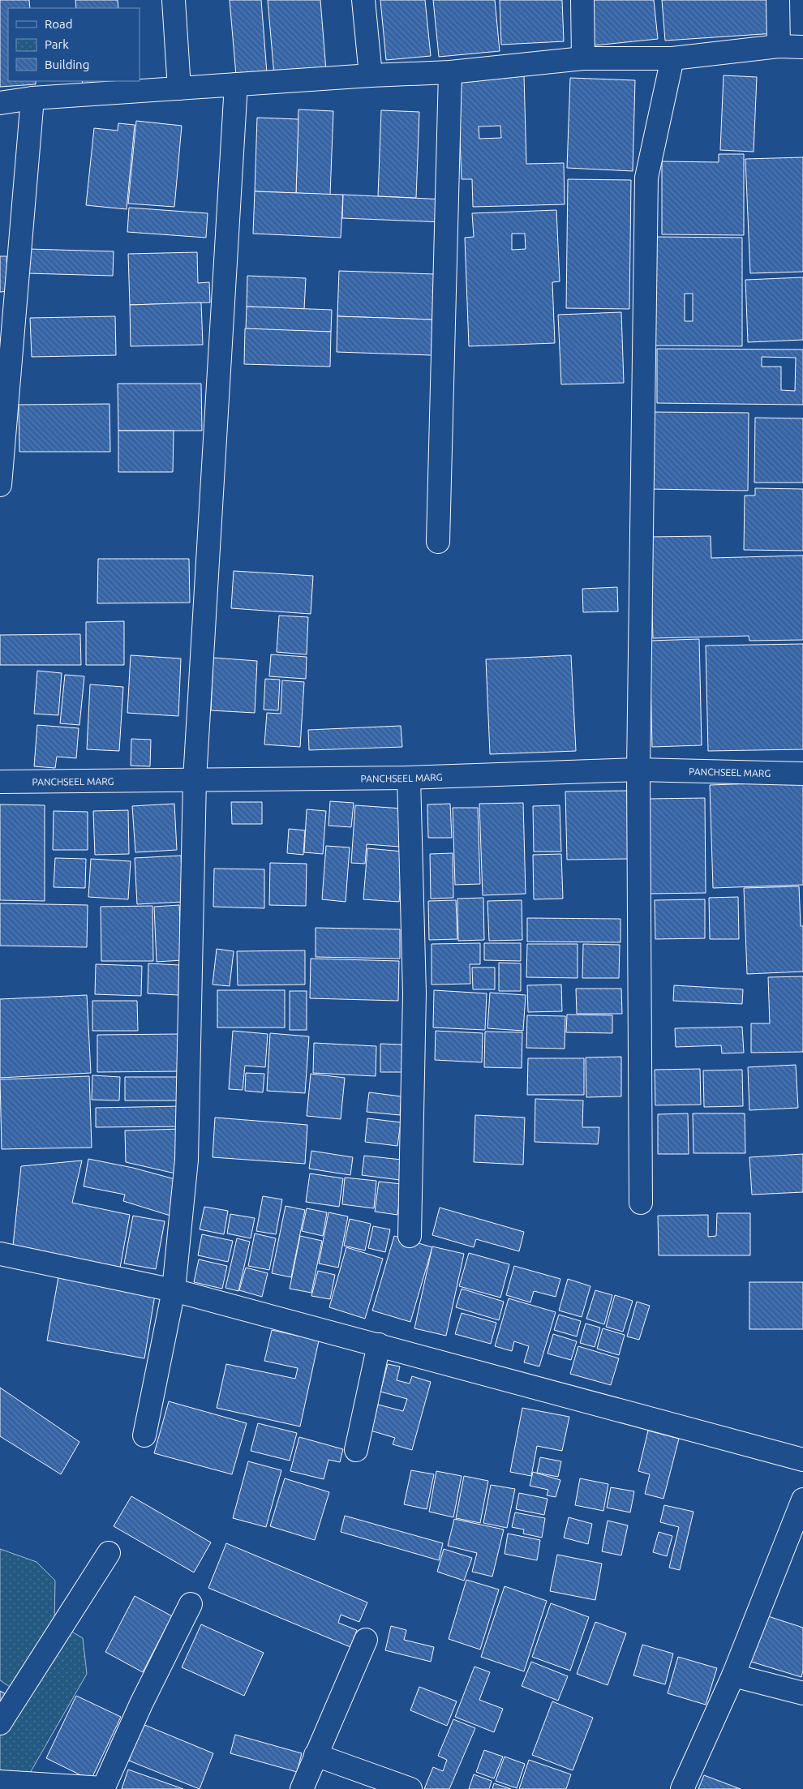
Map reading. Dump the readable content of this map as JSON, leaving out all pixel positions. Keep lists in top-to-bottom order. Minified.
{"streets":{"street":["PANCHSEEL MARG"]},"legend":["Road","Park","Building"]}
